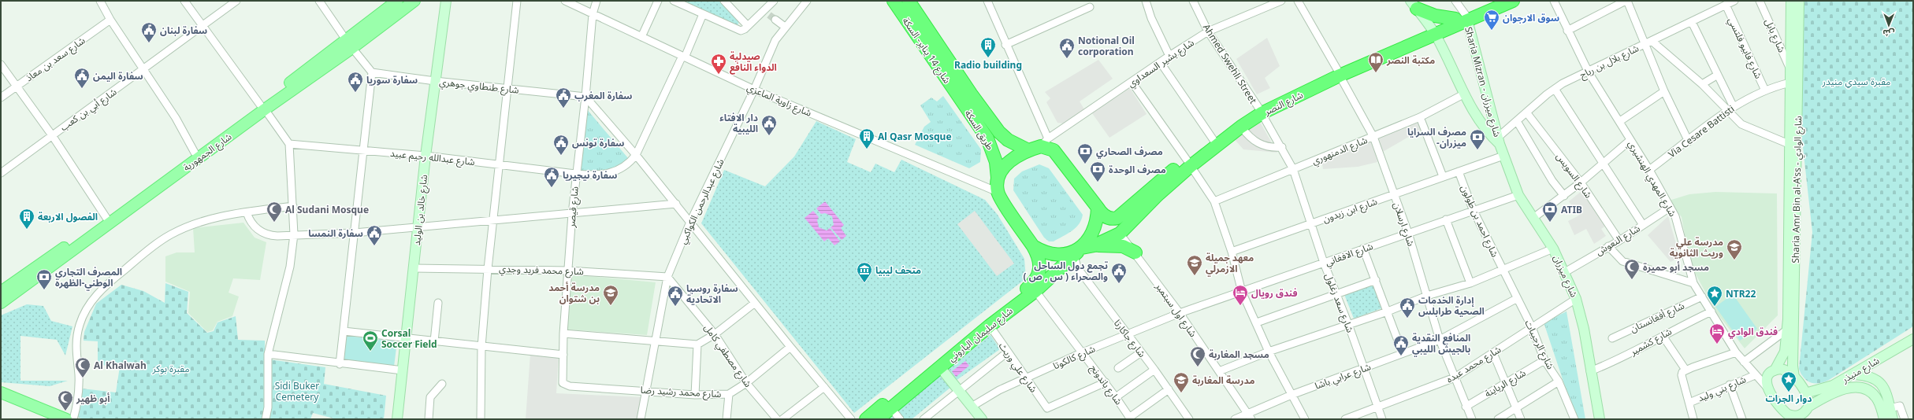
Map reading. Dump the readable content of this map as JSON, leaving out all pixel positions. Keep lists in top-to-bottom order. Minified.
{"streets":{"highway":["شارع 14 يناير- السكة","شارع النصر","طريق السكة","شارع سليمان الباروني"],"main road":["شارع الجمهورية"],"street":["شارع بابل","شارع فابيو فلتسي","شارع سعد بن معاذ","شارع بلال بن رباح","شارع بشير السعداوي","Ahmed Swehli Street","Sharia Mizran - شارع ميزران","شارع طنطاوي جوهري","شارع زاوية الماعزي","شارع أبي بن كعب","Via Cesare Battisti","شارع الدمنهوري","شارع عبدالله رحيم عبيد","شارع السويس","شارع المهدي الهنشيري","Sharia Amr Bin al-A'ss - شارع الوادي","شارع عبدالرحمن الكواكبي","شارع قيصر","شارع خالد بن الوليد","شارع ابن زيدون","شارع احمد بن طولون","شارع ارسلان","شارع النعوش","شارع الافغاني","شارع محمد فريد وجدي","شارع ميزران","شارع سعد زغلول","شارع اول سبتمبر","شارع أفغانستان","شارع جاكارتا","شارع كشمير","شارع الرحيبات","شارع مصطفي كامل","شارع كالكوتا","شارع محمد عبده","شارع علي وريث","شارع منيذر","شارع عرابي باشا","شارع الرياينة","شارع باندونج","شارع بني وليد","شارع محمد رشيد رضا"]},"crossings":[["شارع بابل","Sharia Amr Bin al-A'ss - شارع الوادي"],["شارع فابيو فلتسي","شارع بلال بن رباح"],["شارع فابيو فلتسي","Via Cesare Battisti"],["شارع 14 يناير- السكة","طريق السكة"],["شارع بلال بن رباح","Sharia Mizran - شارع ميزران"],["شارع بلال بن رباح","شارع السويس"],["شارع بلال بن رباح","شارع المهدي الهنشيري"],["شارع بلال بن رباح","شارع ميزران"],["شارع بشير السعداوي","Ahmed Swehli Street"],["Ahmed Swehli Street","شارع النصر"],["Ahmed Swehli Street","شارع سعد زغلول"],["Sharia Mizran - شارع ميزران","شارع النصر"],["Sharia Mizran - شارع ميزران","شارع ميزران"],["شارع طنطاوي جوهري","شارع قيصر"],["شارع طنطاوي جوهري","شارع خالد بن الوليد"],["شارع زاوية الماعزي","طريق السكة"],["شارع زاوية الماعزي","شارع عبدالرحمن الكواكبي"],["شارع زاوية الماعزي","شارع قيصر"],["شارع زاوية الماعزي","شارع سليمان الباروني"],["شارع النصر","شارع ارسلان"],["شارع النصر","شارع اول سبتمبر"],["شارع النصر","شارع سليمان الباروني"],["شارع النصر","شارع جاكارتا"],["طريق السكة","شارع سليمان الباروني"],["Via Cesare Battisti","شارع المهدي الهنشيري"],["Via Cesare Battisti","Sharia Amr Bin al-A'ss - شارع الوادي"],["شارع الدمنهوري","شارع ارسلان"],["شارع الدمنهوري","شارع سعد زغلول"],["شارع عبدالله رحيم عبيد","شارع قيصر"],["شارع عبدالله رحيم عبيد","شارع خالد بن الوليد"],["شارع السويس","شارع النعوش"],["شارع المهدي الهنشيري","Sharia Amr Bin al-A'ss - شارع الوادي"],["شارع المهدي الهنشيري","شارع النعوش"],["شارع المهدي الهنشيري","شارع أفغانستان"],["شارع المهدي الهنشيري","شارع كشمير"],["شارع المهدي الهنشيري","شارع بني وليد"],["شارع عبدالرحمن الكواكبي","شارع محمد فريد وجدي"],["شارع عبدالرحمن الكواكبي","شارع مصطفي كامل"],["شارع عبدالرحمن الكواكبي","شارع محمد رشيد رضا"],["شارع قيصر","شارع محمد فريد وجدي"],["شارع قيصر","شارع محمد رشيد رضا"],["شارع خالد بن الوليد","شارع محمد فريد وجدي"],["شارع ابن زيدون","شارع احمد بن طولون"],["شارع ابن زيدون","شارع ارسلان"],["شارع ابن زيدون","شارع ميزران"],["شارع ابن زيدون","شارع سعد زغلول"],["شارع احمد بن طولون","شارع الافغاني"],["شارع احمد بن طولون","شارع الرحيبات"],["شارع ارسلان","شارع الافغاني"],["شارع ارسلان","شارع محمد عبده"],["شارع ارسلان","شارع عرابي باشا"],["شارع ارسلان","شارع الرياينة"],["شارع النعوش","شارع ميزران"],["شارع الافغاني","شارع ميزران"],["شارع الافغاني","شارع سعد زغلول"],["شارع الافغاني","شارع اول سبتمبر"],["شارع الافغاني","شارع كالكوتا"],["شارع محمد فريد وجدي","شارع مصطفي كامل"],["شارع ميزران","شارع كشمير"],["شارع ميزران","شارع محمد عبده"],["شارع سعد زغلول","شارع محمد عبده"],["شارع سعد زغلول","شارع عرابي باشا"],["شارع اول سبتمبر","شارع سليمان الباروني"],["شارع اول سبتمبر","شارع كالكوتا"],["شارع اول سبتمبر","شارع عرابي باشا"],["شارع سليمان الباروني","شارع جاكارتا"],["شارع سليمان الباروني","شارع علي وريث"],["شارع سليمان الباروني","شارع باندونج"],["شارع جاكارتا","شارع كالكوتا"],["شارع الرحيبات","شارع محمد عبده"],["شارع الرحيبات","شارع عرابي باشا"],["شارع الرحيبات","شارع الرياينة"],["شارع مصطفي كامل","شارع محمد رشيد رضا"],["شارع كالكوتا","شارع علي وريث"],["شارع كالكوتا","شارع باندونج"],["شارع علي وريث","شارع باندونج"]],"parks":["مقبرة سيدي منيدر","مقبرة بوكر","Sidi Buker Cemetery"],"places":{"supermarket":["سوق الارجوان"],"public building":["سفارة لبنان","Notional Oil corporation","سفارة اليمن","سفارة سوريا","سفارة المغرب","دار اﻻفتاء الليبية","سفارة تونس","سفارة نيجيريا","سفارة النمسا","تجمع دول الساحل والصحراء ( س , ص )","سفارة روسيا الاتحادية","إدارة الخدمات الصحية طرابلس","المنافع النقدية بالجيش الليبي"],"building":["Radio building","Al Qasr Mosque","الفصول الاربعة"],"library":["مكتبة النصر"],"pharmacy":["صيدلية الدواء النافع"],"bank":["مصرف السرايا -ميزران","مصرف الصحاري","مصرف الوحدة","ATIB","المصرف التجاري الوطني-الظهرة"],"mosque":["Al Sudani Mosque","مسجد أبو حميرة","مسجد المغاربة","Al Khalwah","أبو ظهير"],"school or university":["مدرسة علي وريث الثانوية","معهد جميلة الازمرلي","مدرسة أحمد بن شتوان","مدرسة المغاربة"],"museum":["متحف ليبيا"],"hotel":["فندق رويال","فندق الوادي"],"place":["NTR22","دوار الجرات"],"sports":["Corsal Soccer Field"]},"north":"bottom"}
